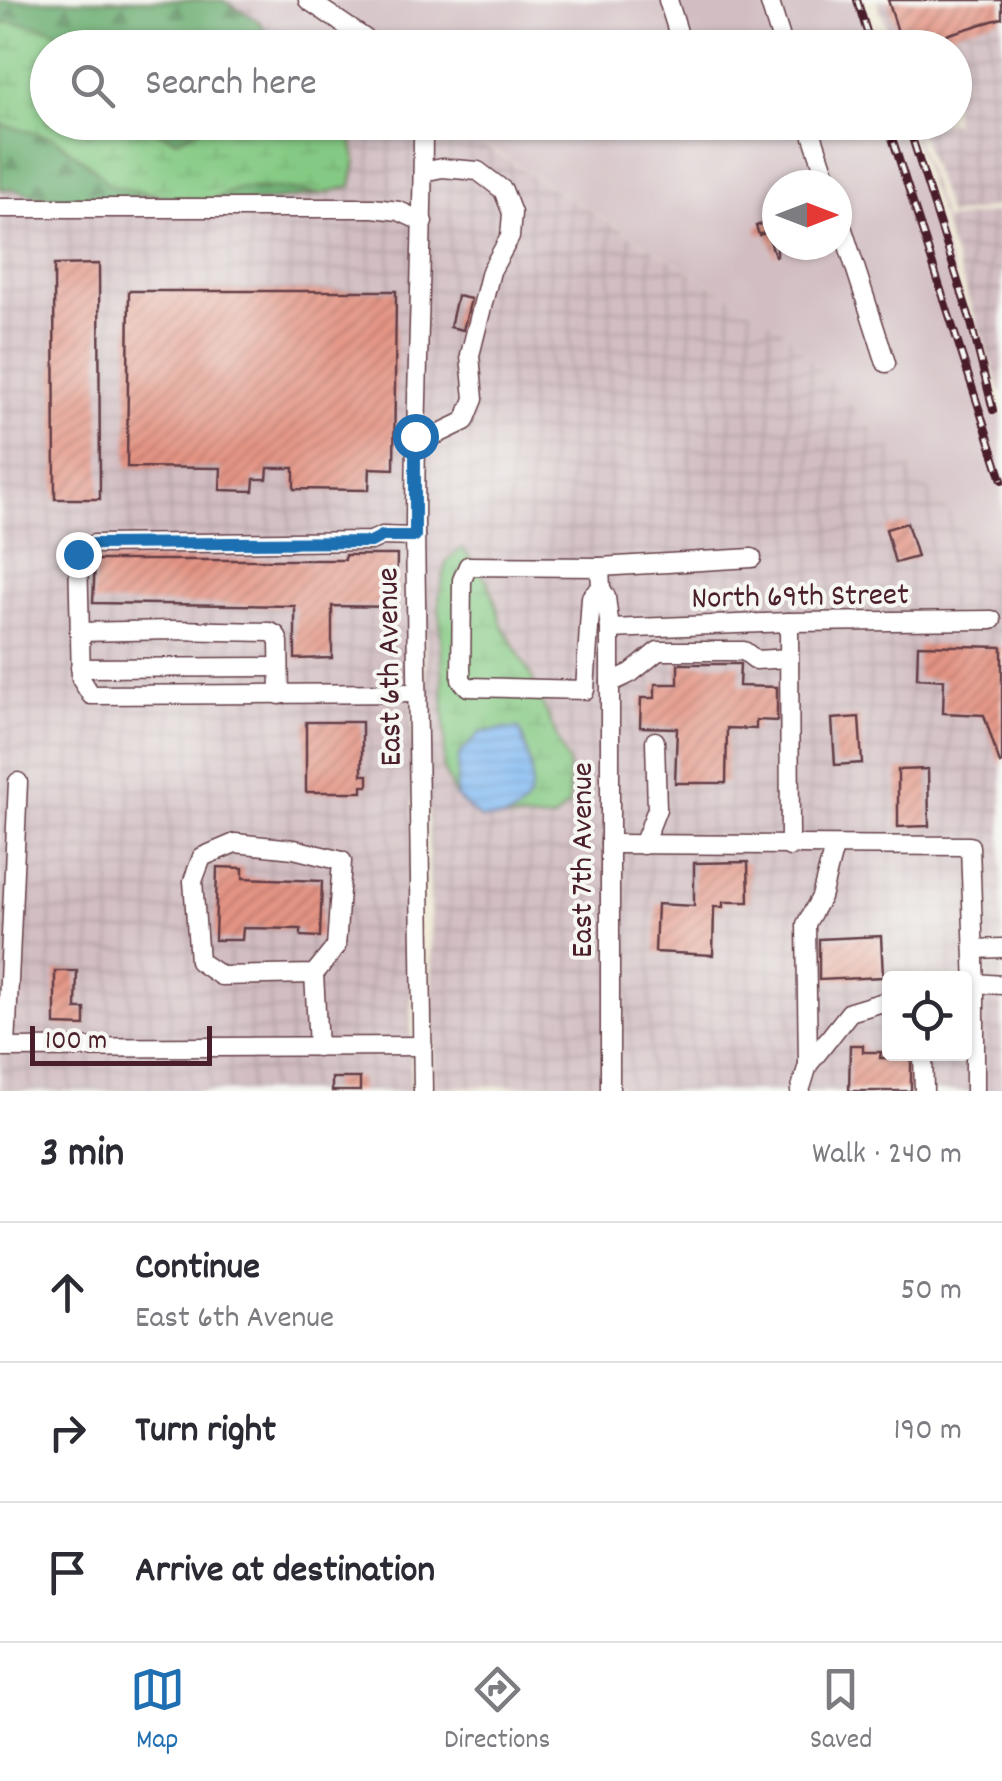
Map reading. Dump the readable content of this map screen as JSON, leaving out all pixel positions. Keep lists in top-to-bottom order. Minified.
{"streets":{"street":["North 69th Street","East 6th Avenue","East 7th Avenue"]},"crossings":[["North 69th Street","East 7th Avenue"]],"scale_bar":"100 m","north":"right","page":{"search":"Search here","scale":"100 m","heading":["3 min","Walk · 240 m"],"list":[["Continue","East 6th Avenue","50 m"],["Turn right","190 m"],"Arrive at destination"],"nav":["Map","Directions","Saved"]}}
